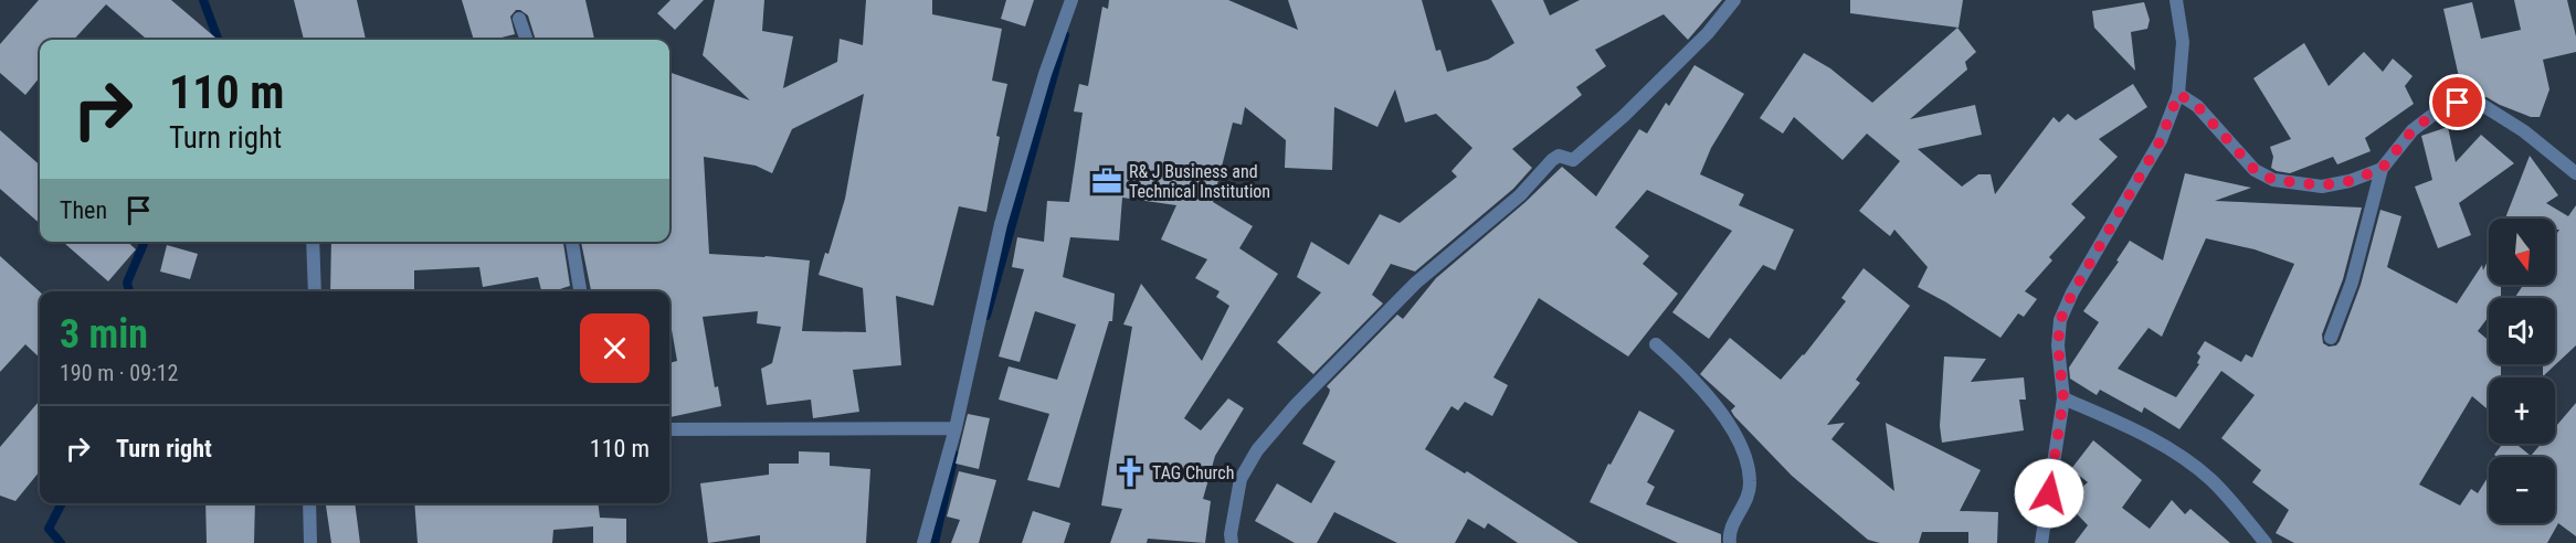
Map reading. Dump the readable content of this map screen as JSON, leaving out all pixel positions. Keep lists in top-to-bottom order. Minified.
{"places":{"office":["R& J Business and Technical Institution"],"church":["TAG Church"]},"north":"bottom","page":{"turn":["110 m","Turn right"],"then":"Then","map_buttons":["+","−"],"heading":["3 min","190 m · 09:12"],"list":[{"name":"Turn right","value":"110 m"}]}}
